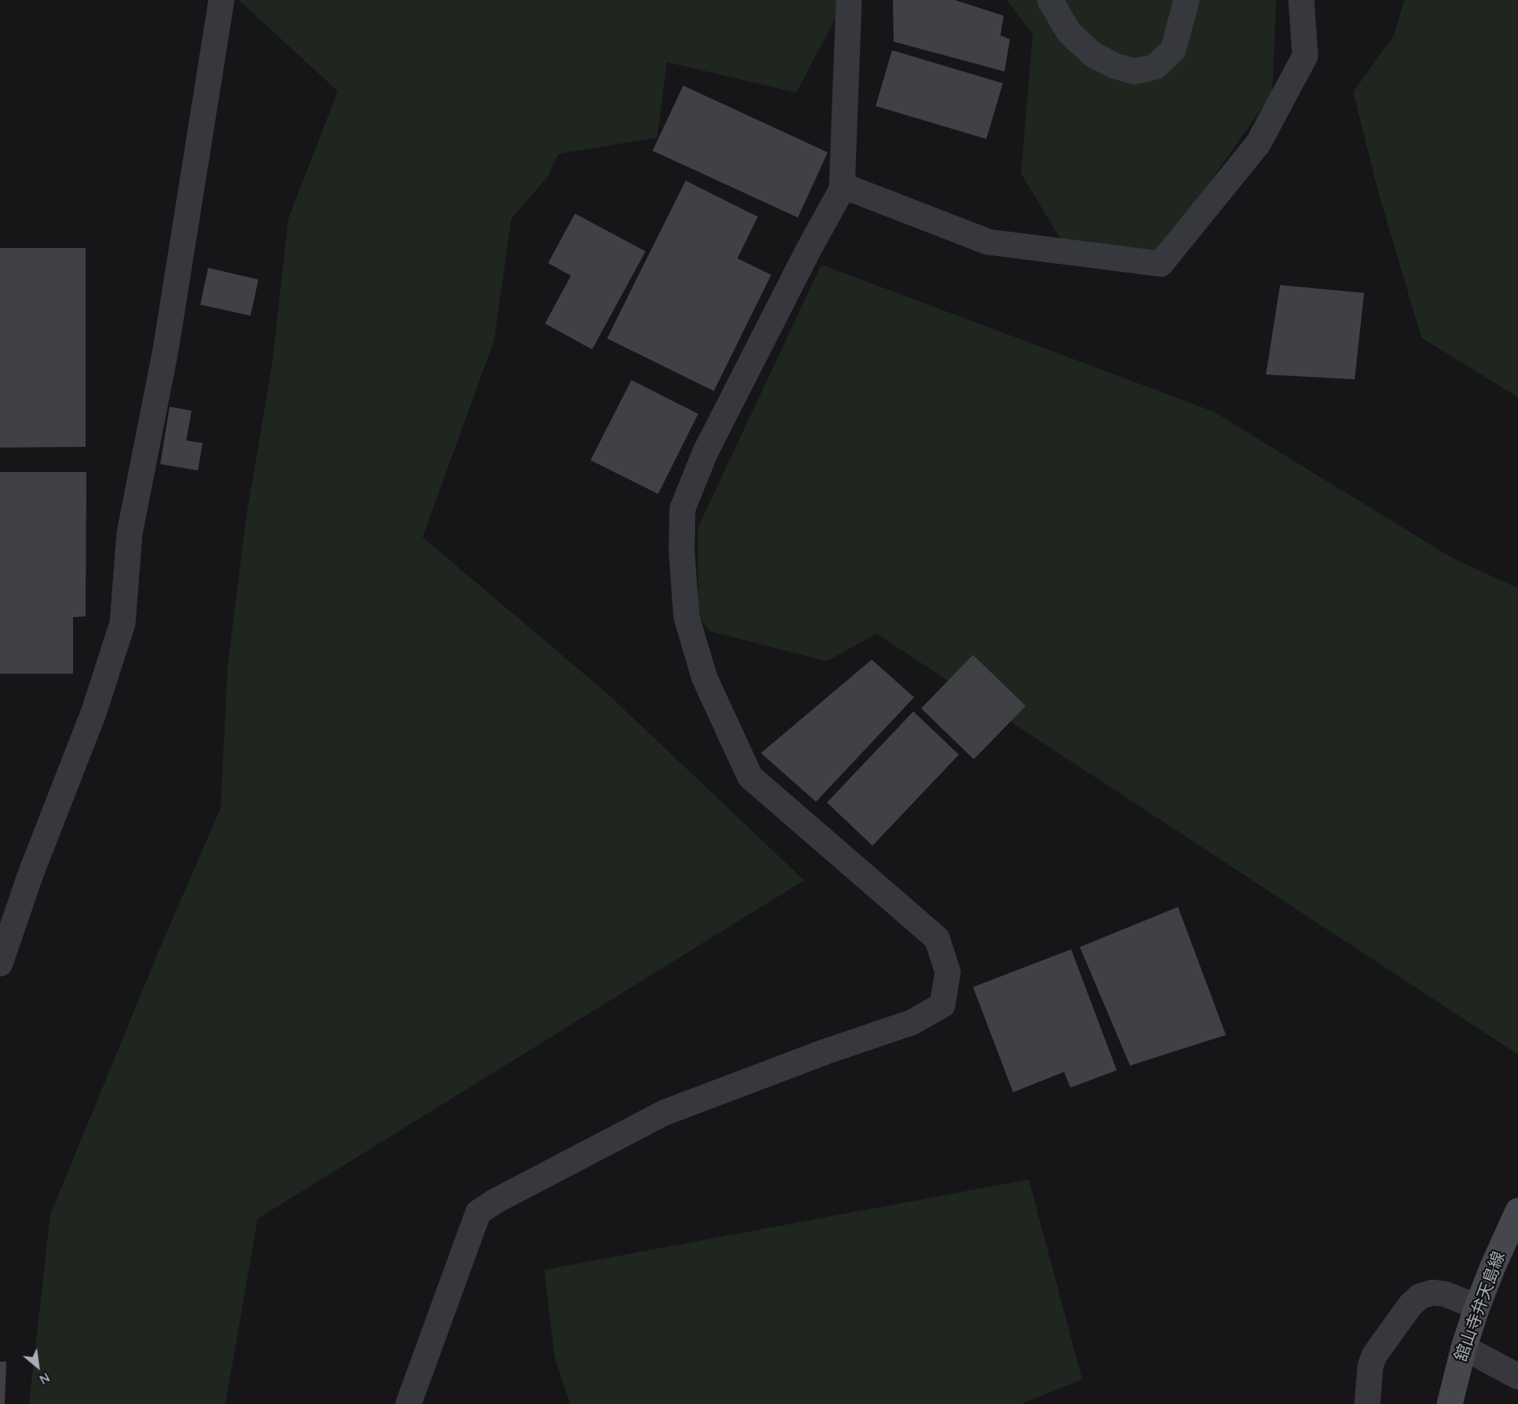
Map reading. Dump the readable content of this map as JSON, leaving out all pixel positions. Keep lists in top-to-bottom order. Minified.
{"streets":{"main road":["舘山寺弁天島線"]},"north":"bottom right"}
